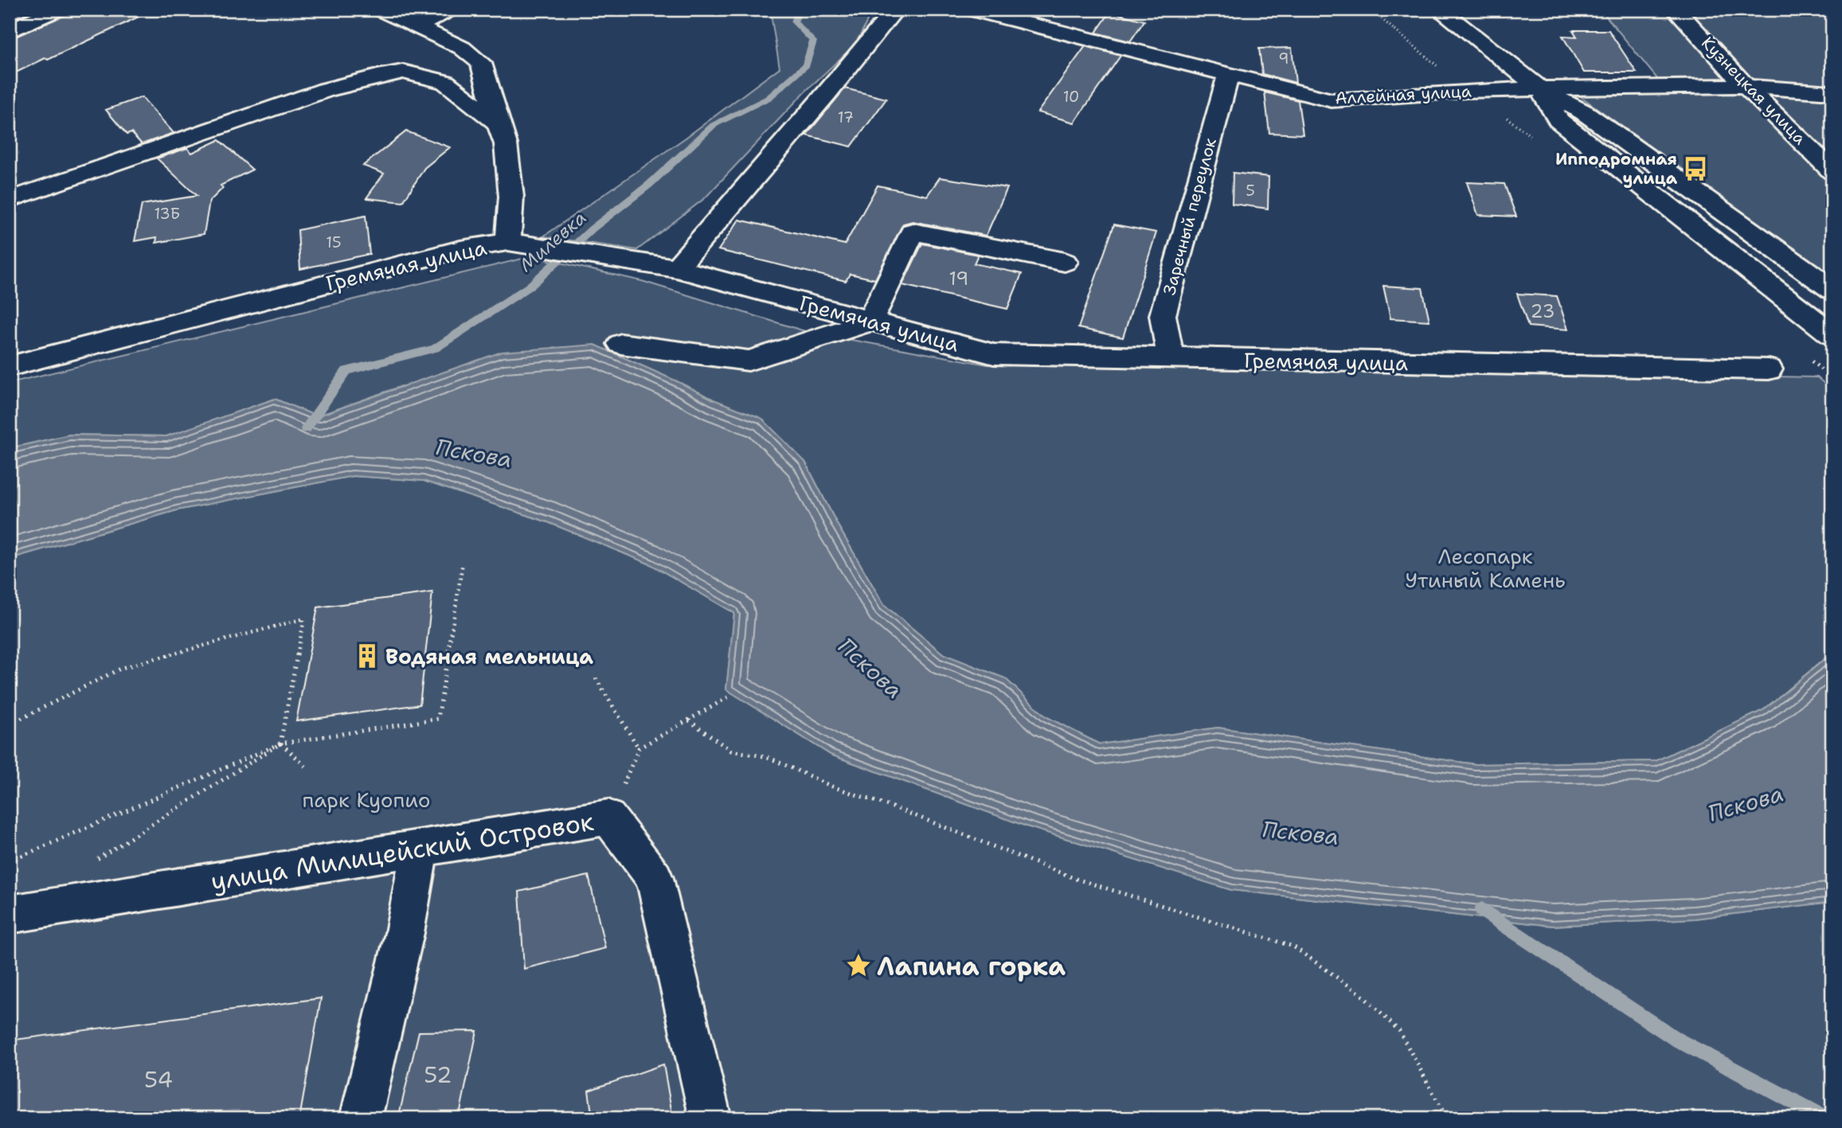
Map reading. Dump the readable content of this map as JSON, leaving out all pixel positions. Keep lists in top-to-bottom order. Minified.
{"streets":{"street":["Кузнецкая улица","Аллейная улица","Заречный переулок","Гремячая улица","улица Милицейский Островок"]},"crossings":[["Кузнецкая улица","Аллейная улица"],["Аллейная улица","Заречный переулок"],["Заречный переулок","Гремячая улица"]],"water":["Милевка","Пскова"],"parks":["Лесопарк Утиный Камень","парк Куопио"],"places":{"bus stop":["Ипподромная улица"],"building":["Водяная мельница"],"place":["Лапина горка"]},"house_numbers":["9","10","17","5","13Б","15","19","23","52","54"]}
